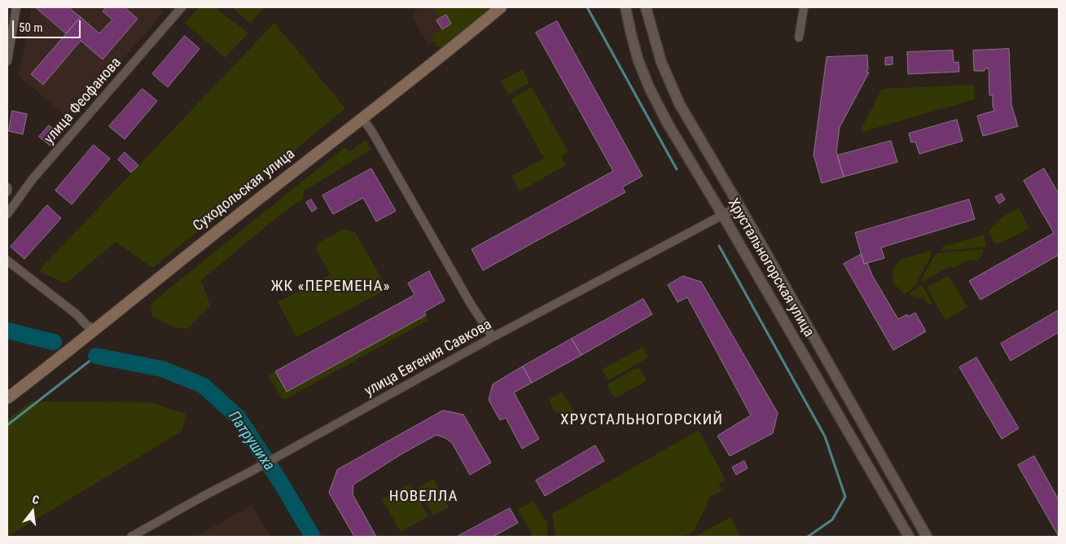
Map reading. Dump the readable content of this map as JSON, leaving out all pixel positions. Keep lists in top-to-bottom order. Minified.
{"streets":{"main road":["Суходольская улица"],"street":["улица Феофанова","Хрустальногорская улица","улица Евгения Савкова"]},"crossings":[["Хрустальногорская улица","улица Евгения Савкова"]],"districts":["ЖК «ПЕРЕМЕНА»","ХРУСТАЛЬНОГОРСКИЙ","НОВЕЛЛА"],"water":["Патрушиха"],"scale_bar":"50 m","north":"top"}
